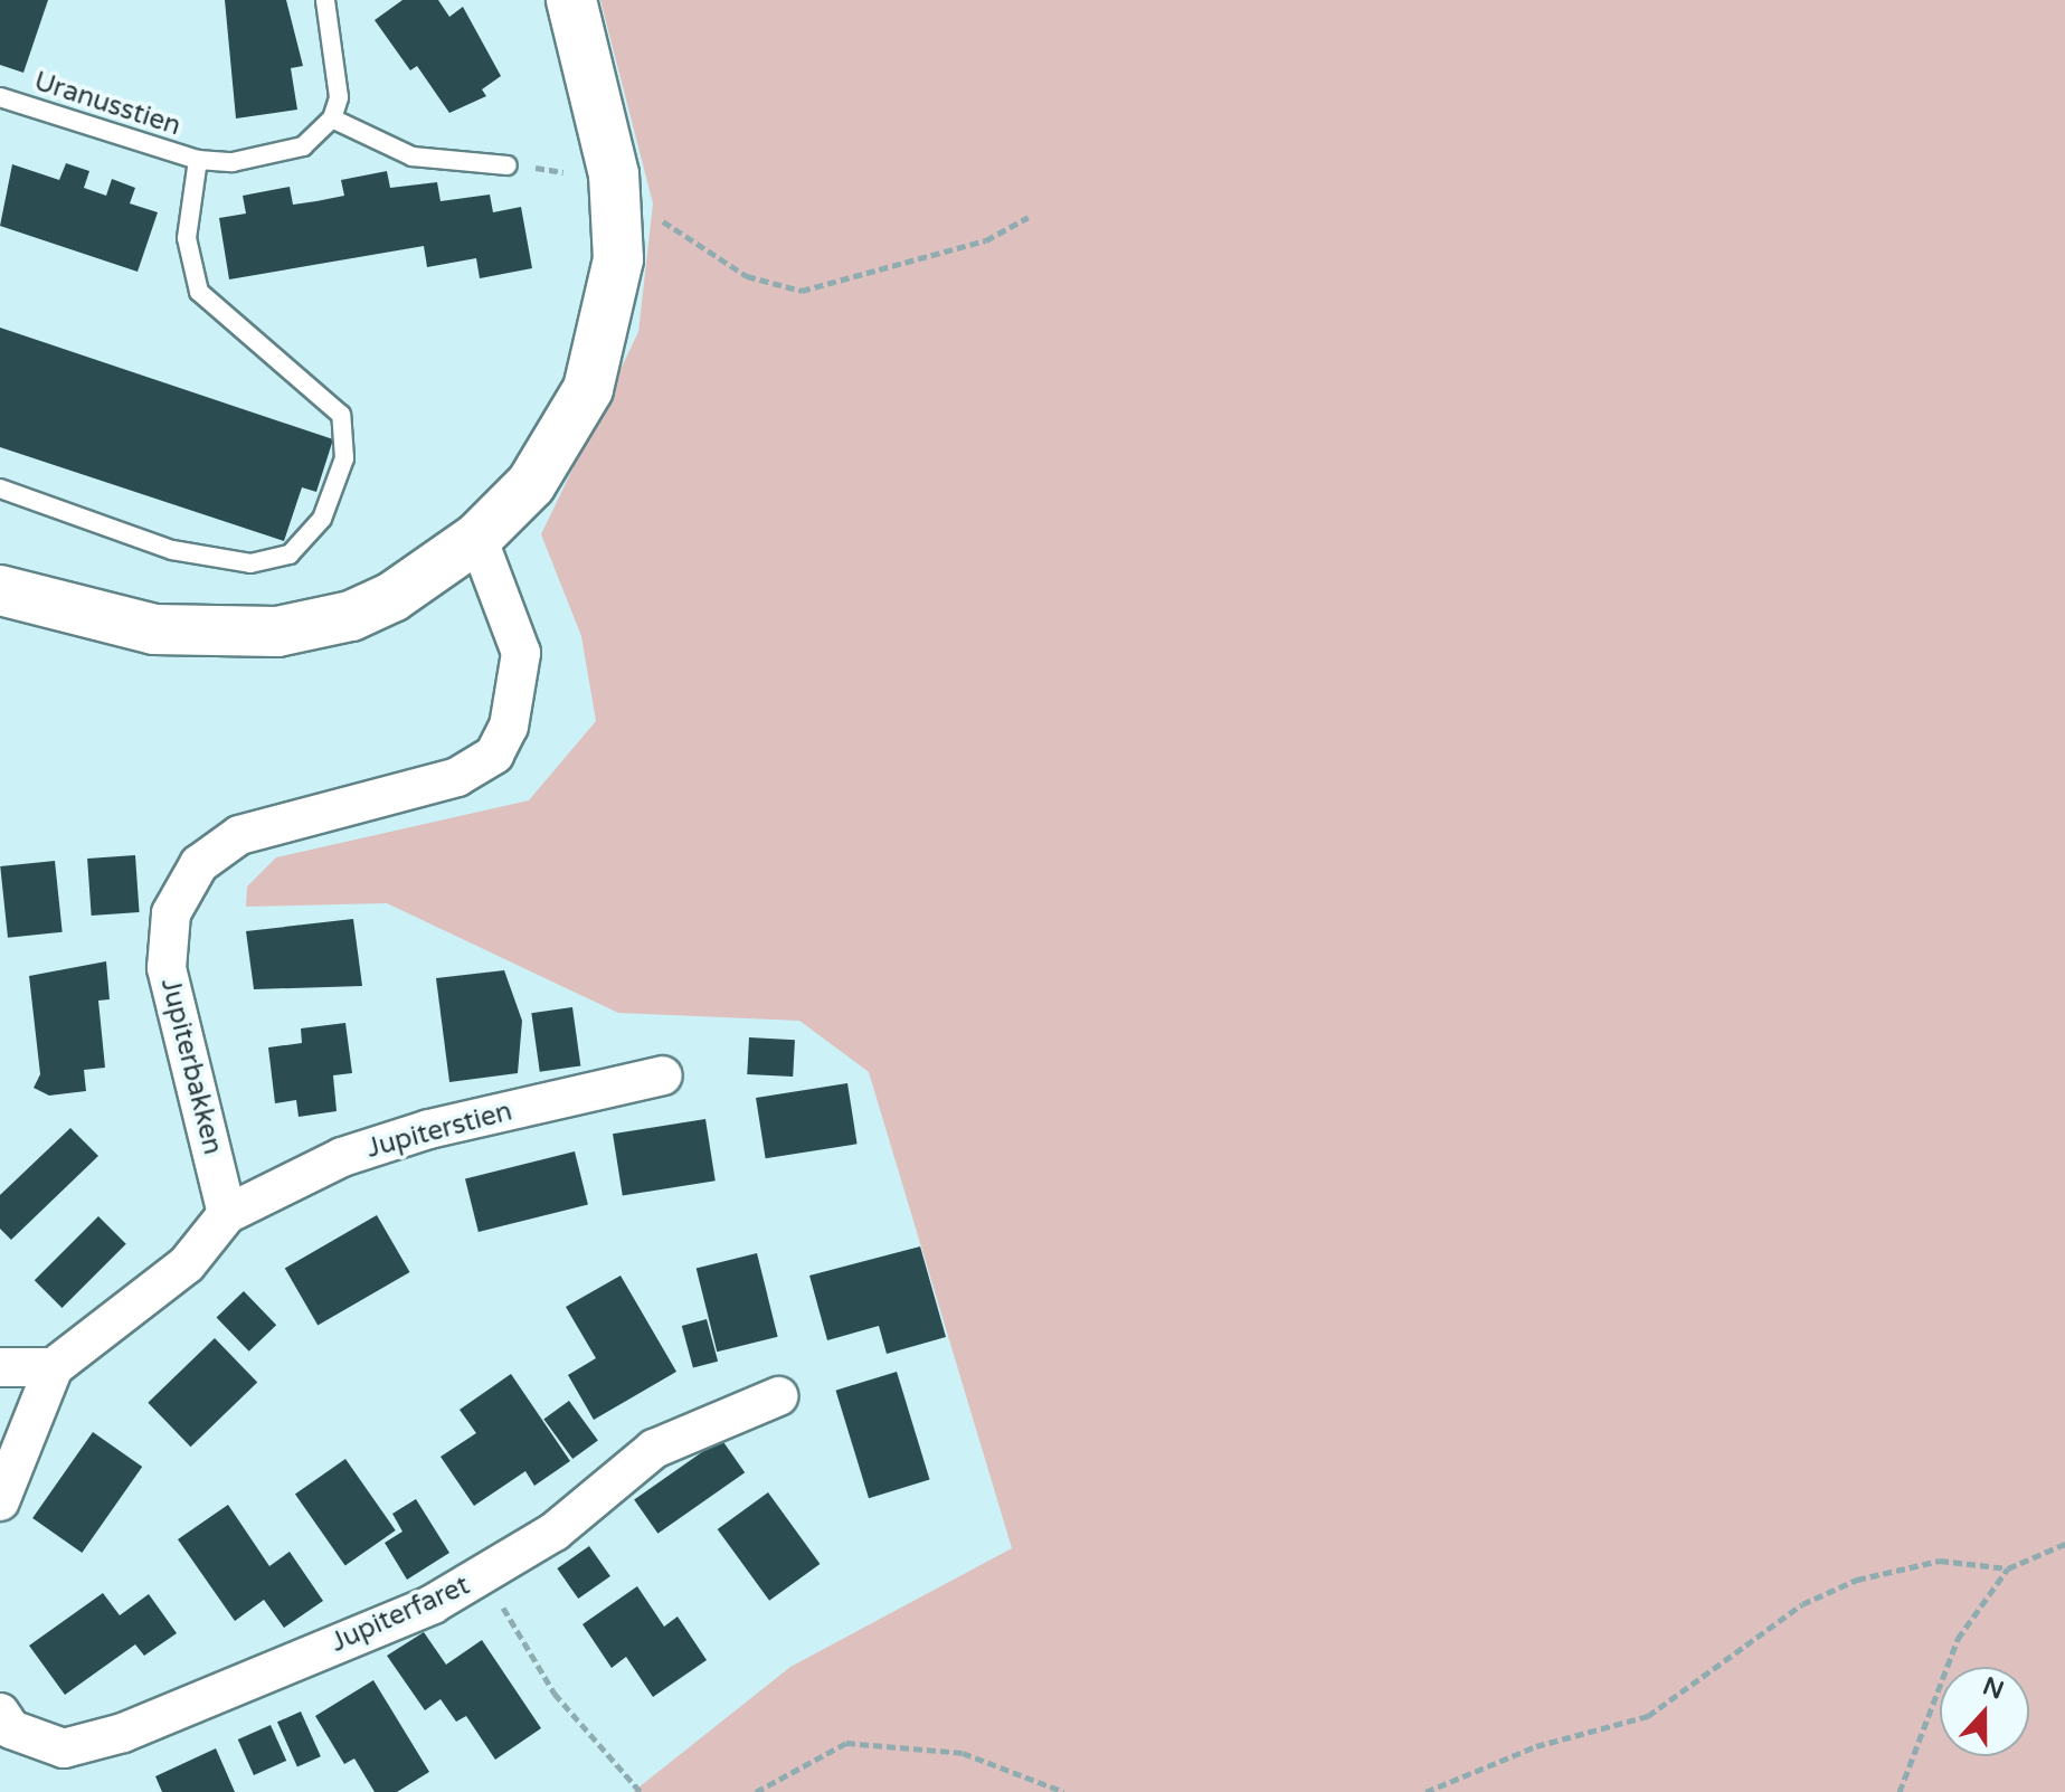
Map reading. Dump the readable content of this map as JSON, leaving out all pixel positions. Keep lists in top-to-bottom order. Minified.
{"streets":{"street":["Jupiterbakken","Jupiterstien","Jupiterfaret"],"lane":["Uranusstien"]},"crossings":[["Jupiterbakken","Jupiterstien"]],"north":"top"}
